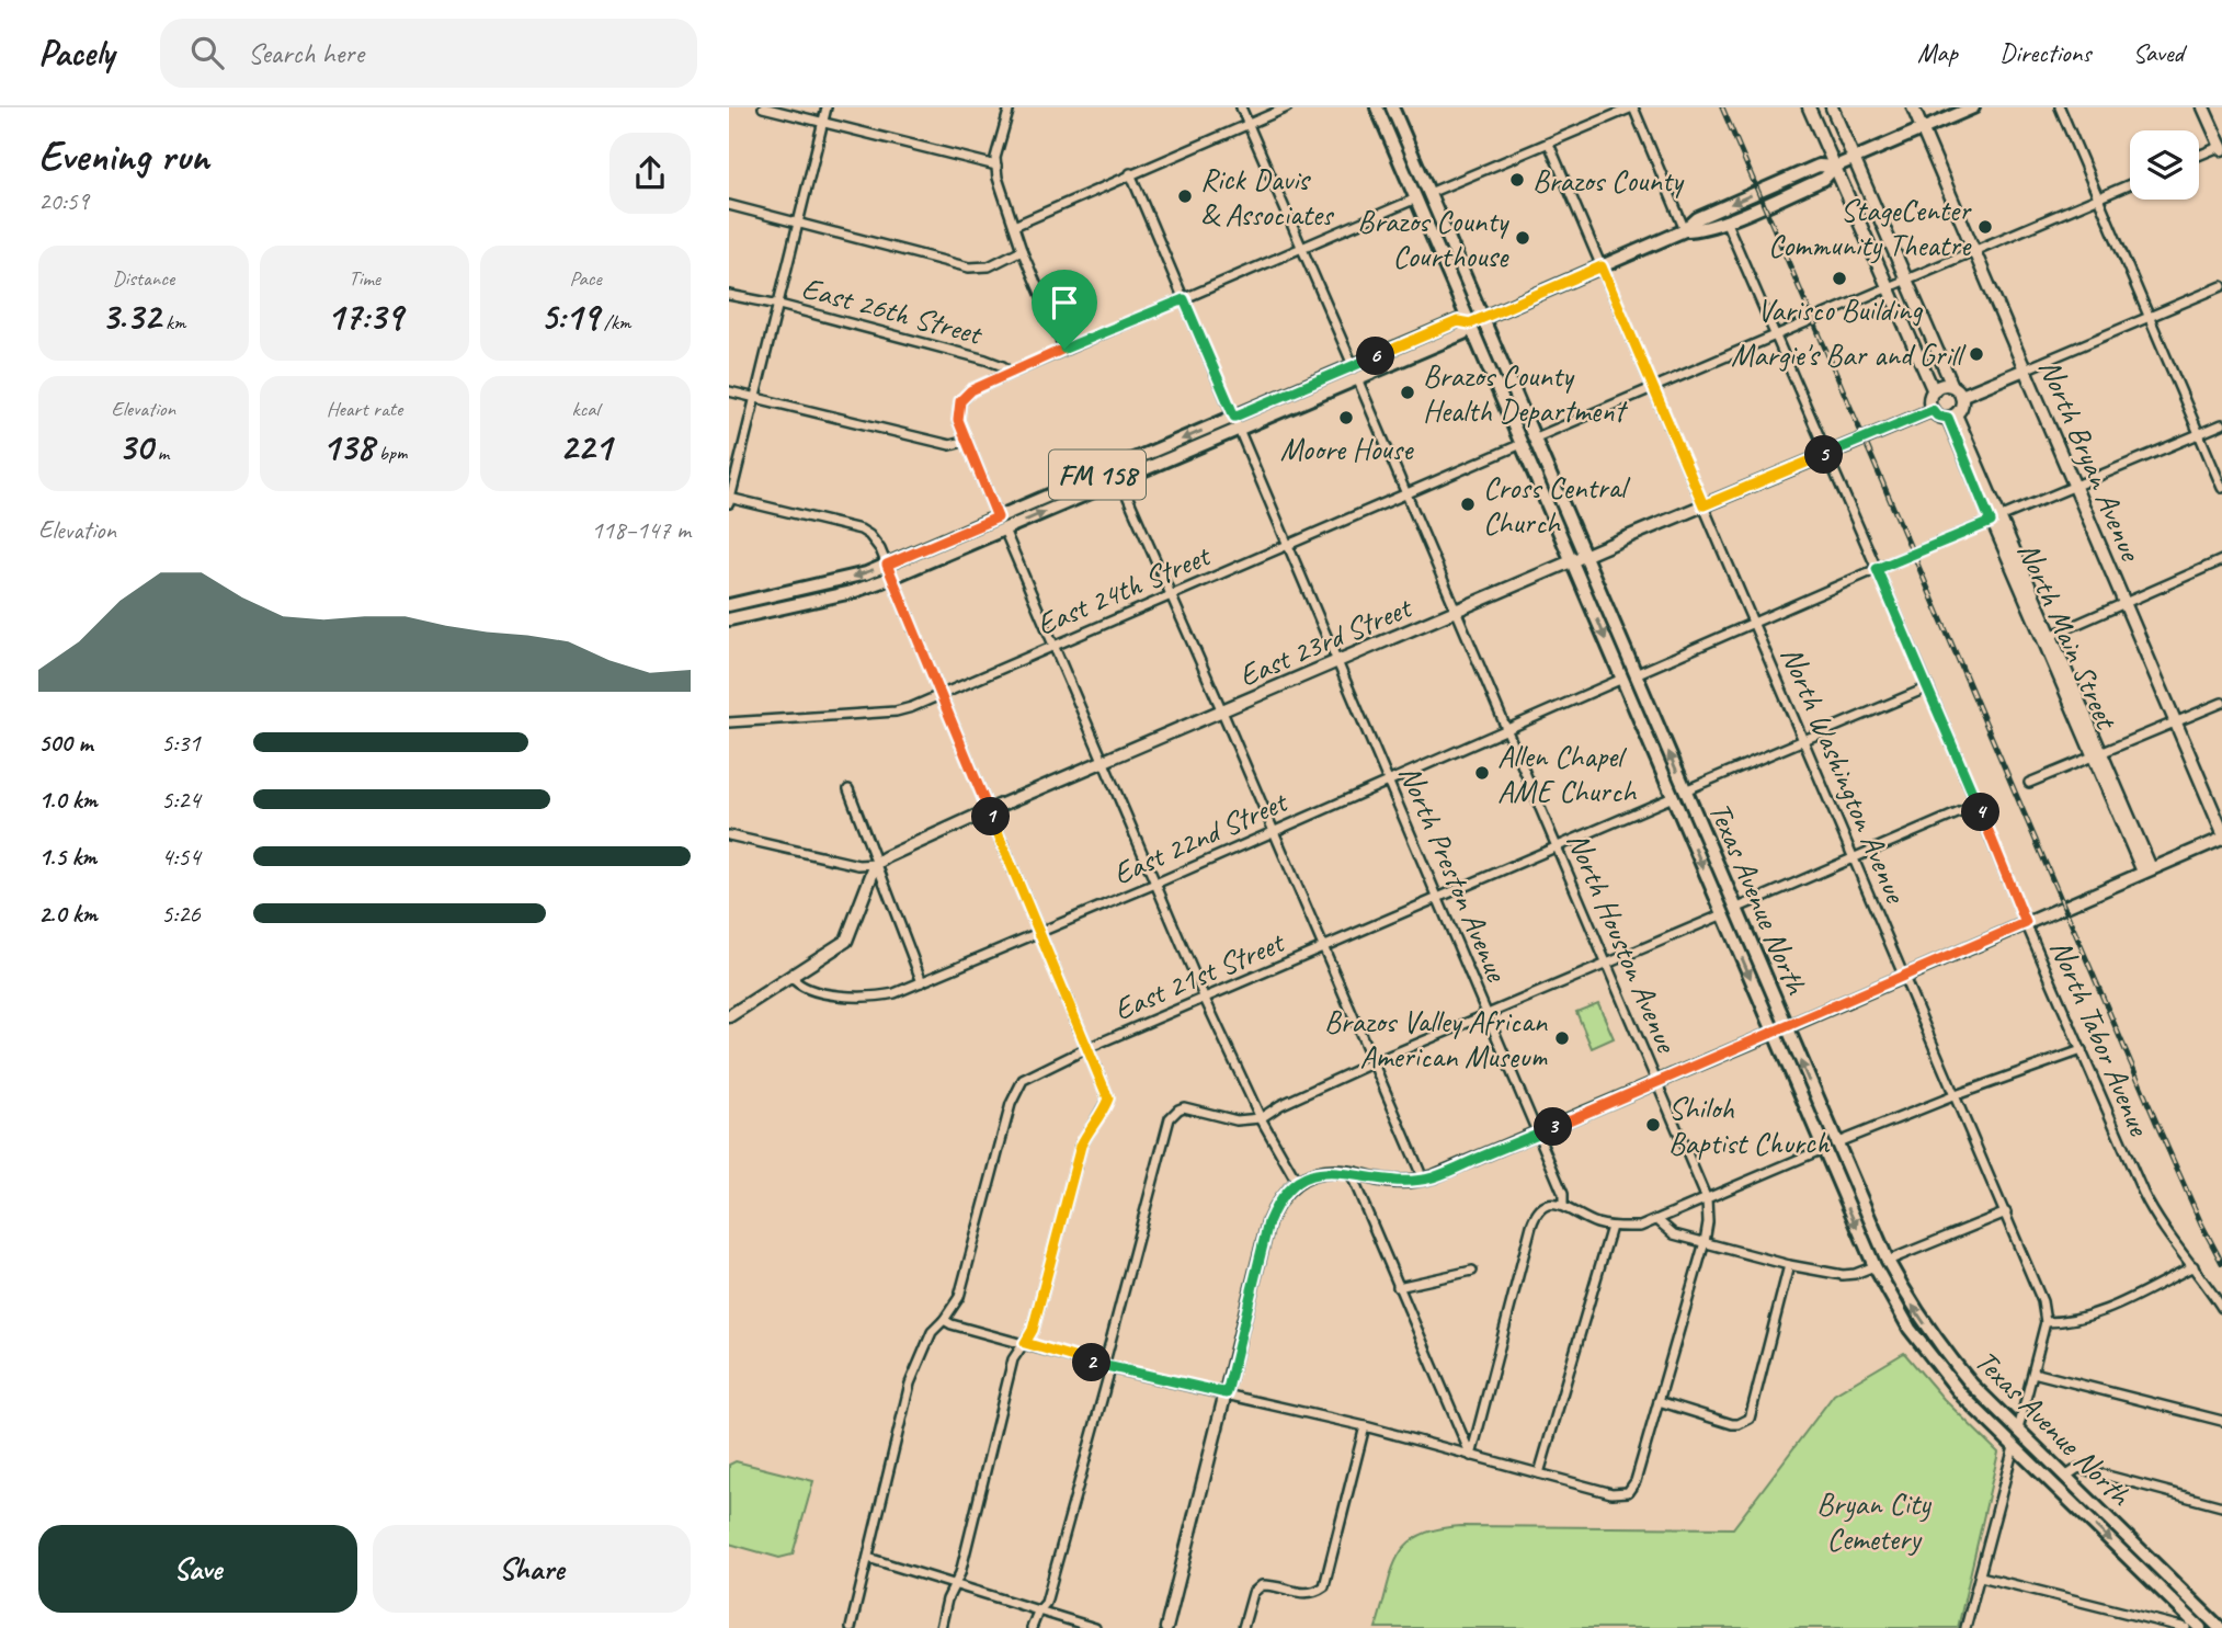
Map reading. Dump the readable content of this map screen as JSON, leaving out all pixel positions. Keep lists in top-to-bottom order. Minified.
{"streets":{"main road":["FM 158","Texas Avenue North"],"street":["East 26th Street","North Bryan Avenue","East 24th Street","North Main Street","East 23rd Street","North Washington Avenue","East 22nd Street","North Preston Avenue","North Houston Avenue","East 21st Street","North Tabor Avenue"]},"crossings":[["East 26th Street","North Preston Avenue"],["East 26th Street","Texas Avenue North"],["East 26th Street","North Houston Avenue"],["North Bryan Avenue","FM 158"],["FM 158","North Washington Avenue"],["FM 158","North Preston Avenue"],["FM 158","Texas Avenue North"],["FM 158","North Houston Avenue"],["FM 158","North Tabor Avenue"],["East 24th Street","North Preston Avenue"],["East 24th Street","Texas Avenue North"],["East 24th Street","North Houston Avenue"],["North Main Street","East 23rd Street"],["East 23rd Street","North Washington Avenue"],["East 23rd Street","North Preston Avenue"],["East 23rd Street","Texas Avenue North"],["East 23rd Street","North Houston Avenue"],["East 23rd Street","North Tabor Avenue"],["North Washington Avenue","Texas Avenue North"],["East 22nd Street","North Preston Avenue"],["East 22nd Street","Texas Avenue North"],["East 22nd Street","North Houston Avenue"],["North Preston Avenue","East 21st Street"],["Texas Avenue North","East 21st Street"],["North Houston Avenue","East 21st Street"]],"parks":["Bryan City Cemetery"],"places":["Brazos County","Rick Davis & Associates","StageCenter Community Theatre","Brazos County Courthouse","Varisco Building","Margie's Bar and Grill","Brazos County Health Department","Moore House","Cross Central Church","Allen Chapel AME Church","Brazos Valley African American Museum","Shiloh Baptist Church"],"page":{"header":"Pacely","search":"Search here","nav":["Map","Directions","Saved"],"heading":["Evening run","20:59"],"stats":[["Distance","3.32 km"],["Time","17:39"],["Pace","5:19 /km"],["Elevation","30 m"],["Heart rate","138 bpm"],["kcal","221"]],"pins":["6","5","4","1","3","2"],"chart":["Elevation","118–147 m"],"list":[{"name":"500 m","note":"5:31"},{"name":"1.0 km","note":"5:24"},{"name":"1.5 km","note":"4:54"},{"name":"2.0 km","note":"5:26"}],"buttons":["Save","Share"]}}
